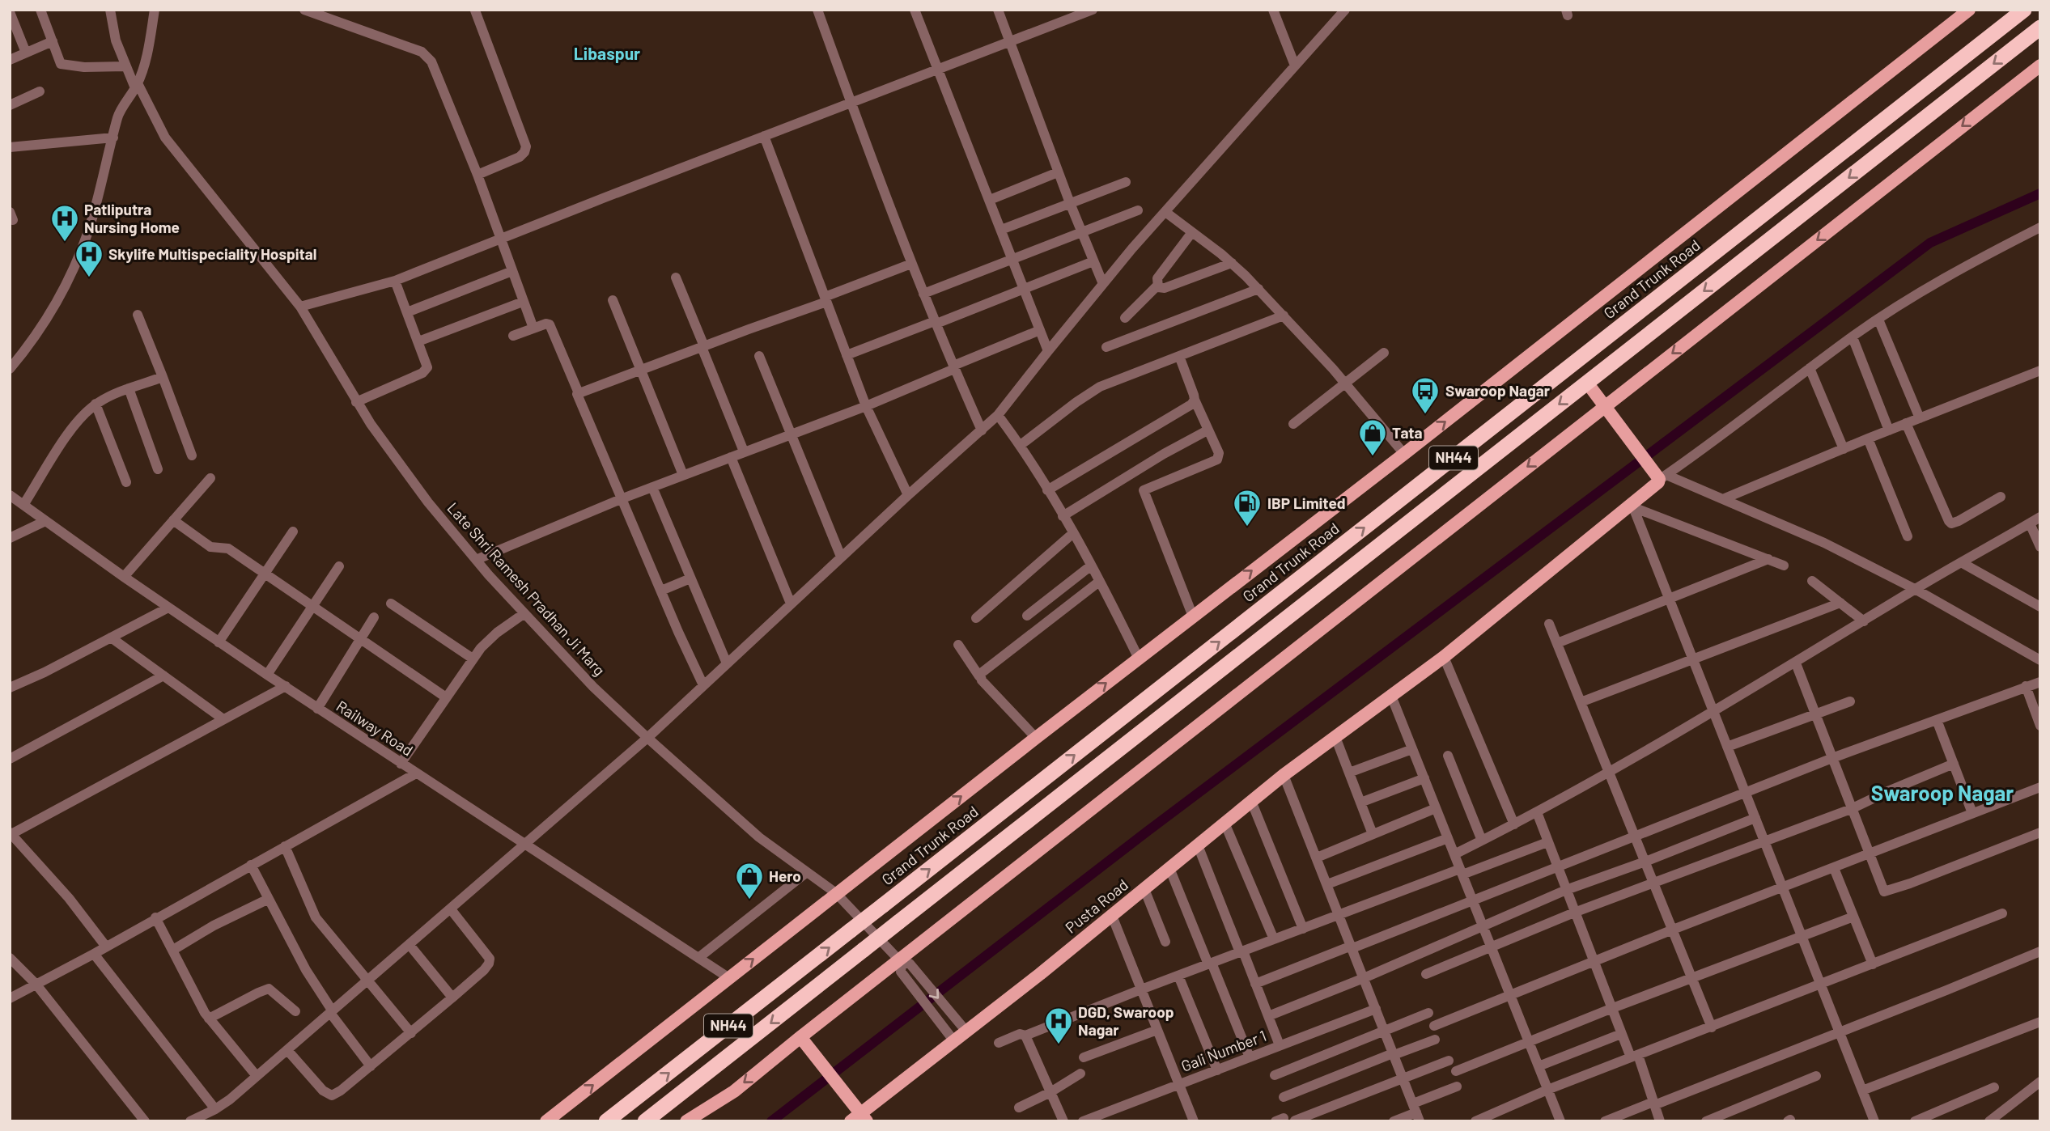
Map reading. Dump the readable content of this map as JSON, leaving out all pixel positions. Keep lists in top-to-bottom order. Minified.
{"streets":{"highway":["Grand Trunk Road","NH44"],"main road":["Pusta Road"],"street":["Late Shri Ramesh Pradhan Ji Marg","Railway Road","Gali Number 1"]},"districts":["Libaspur","Swaroop Nagar"],"places":{"hospital":["Patliputra Nursing Home","Skylife Multispeciality Hospital","DGD, Swaroop Nagar"],"bus stop":["Swaroop Nagar"],"shop":["Tata","Hero"],"fuel station":["IBP Limited"]}}
